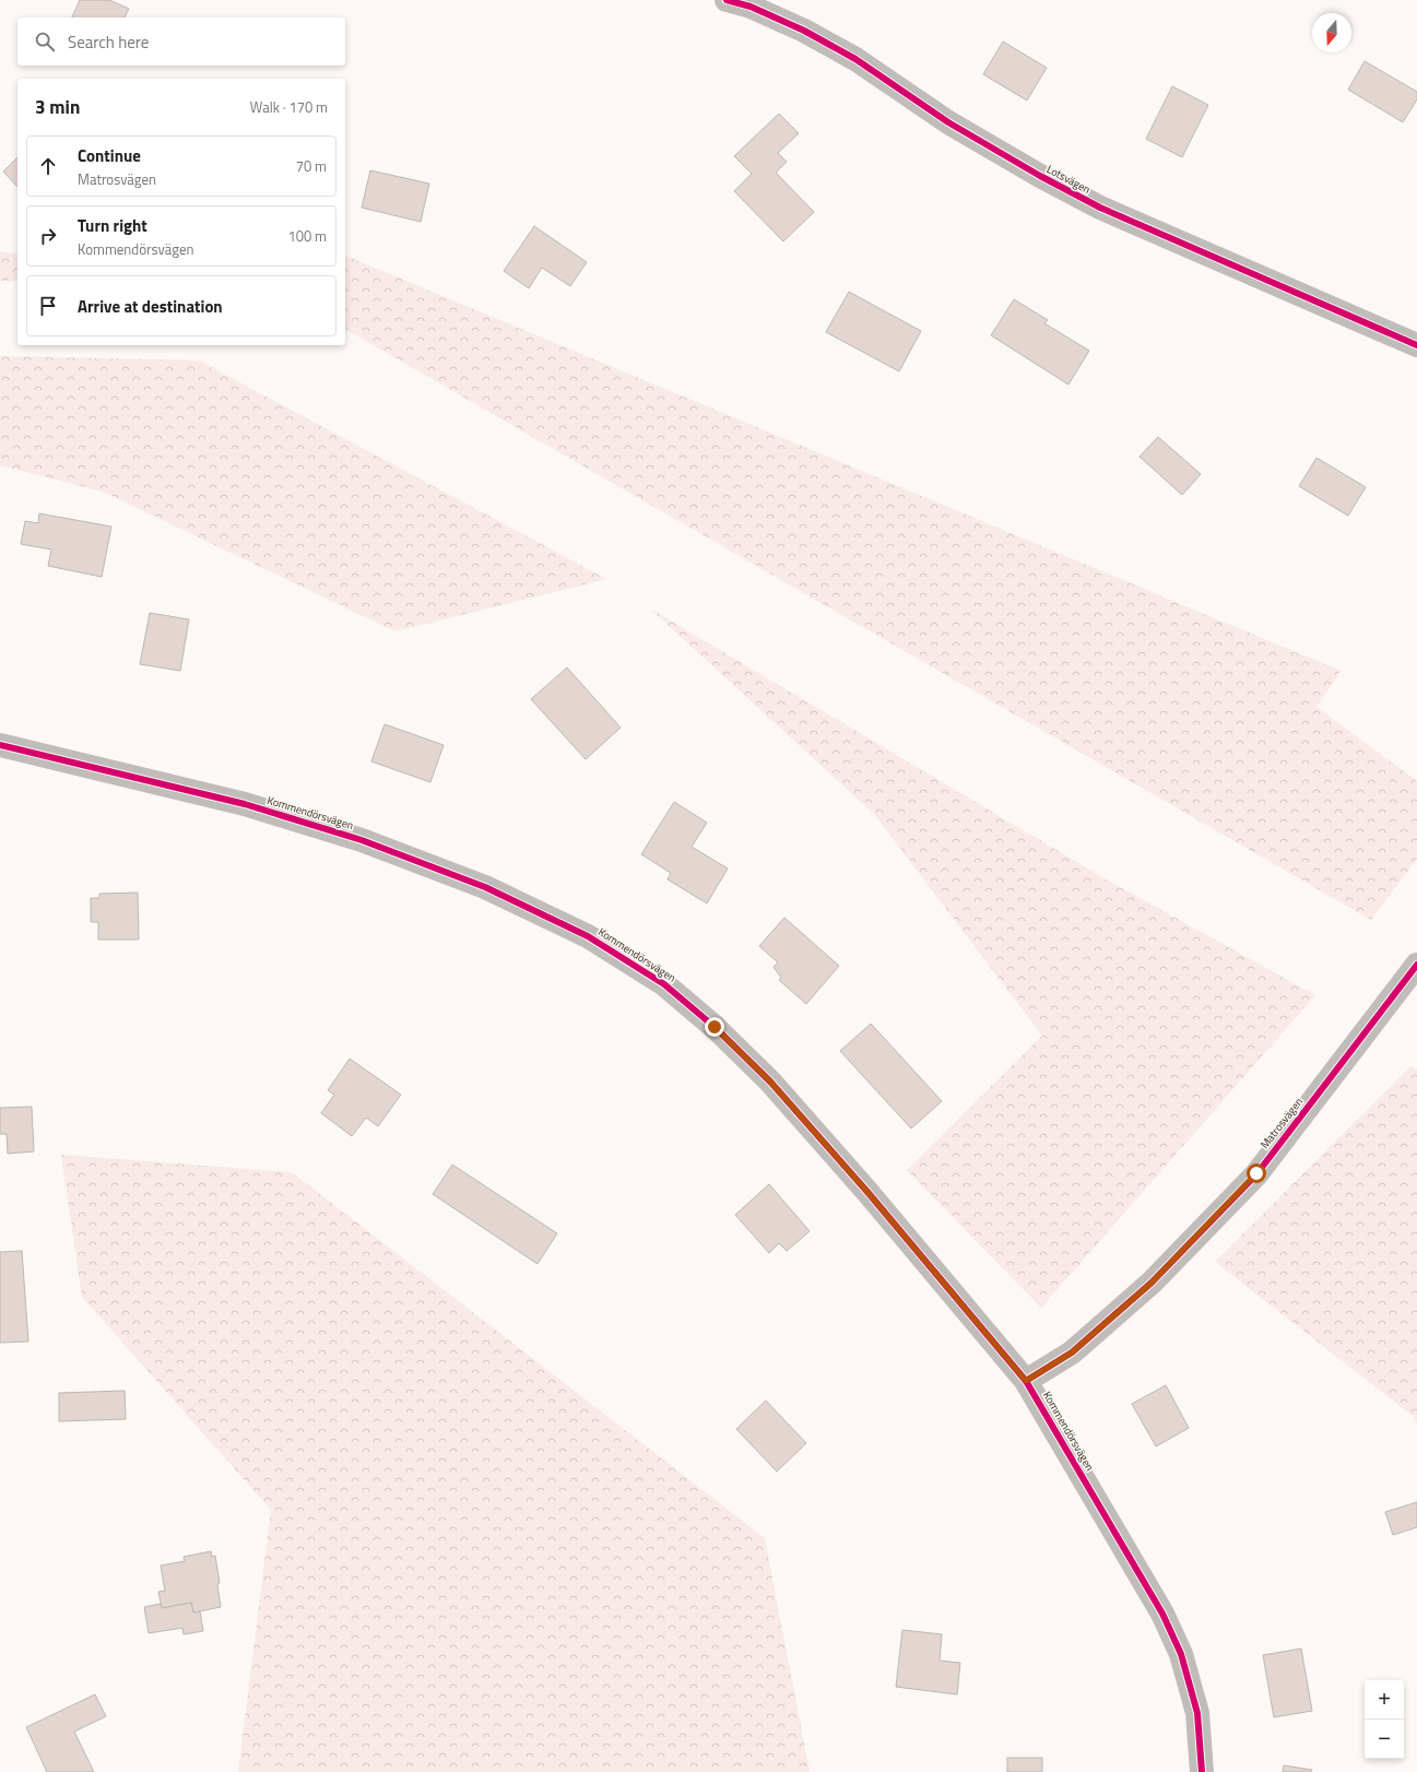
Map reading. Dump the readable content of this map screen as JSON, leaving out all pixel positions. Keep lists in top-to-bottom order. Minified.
{"streets":{"street":["Lotsvägen","Kommendörsvägen","Matrosvägen"]},"crossings":[["Kommendörsvägen","Matrosvägen"]],"north":"bottom","page":{"search":"Search here","heading":["3 min","Walk · 170 m"],"list":[["Continue","Matrosvägen","70 m"],["Turn right","Kommendörsvägen","100 m"],"Arrive at destination"],"map_buttons":["+","−"]}}
